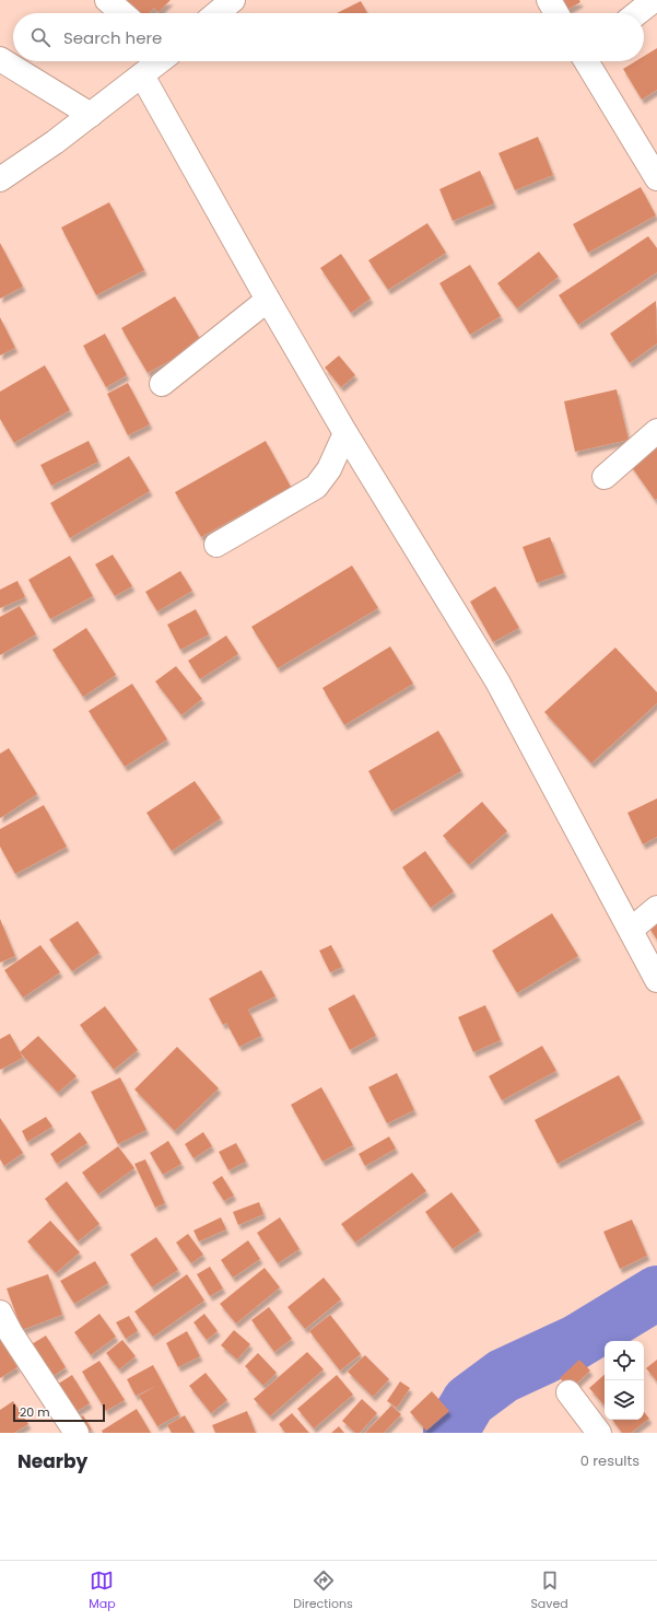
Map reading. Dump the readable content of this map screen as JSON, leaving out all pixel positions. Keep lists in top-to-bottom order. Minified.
{"scale_bar":"20 m","page":{"search":"Search here","scale":"20 m","heading":["Nearby","0 results"],"nav":["Map","Directions","Saved"]}}
